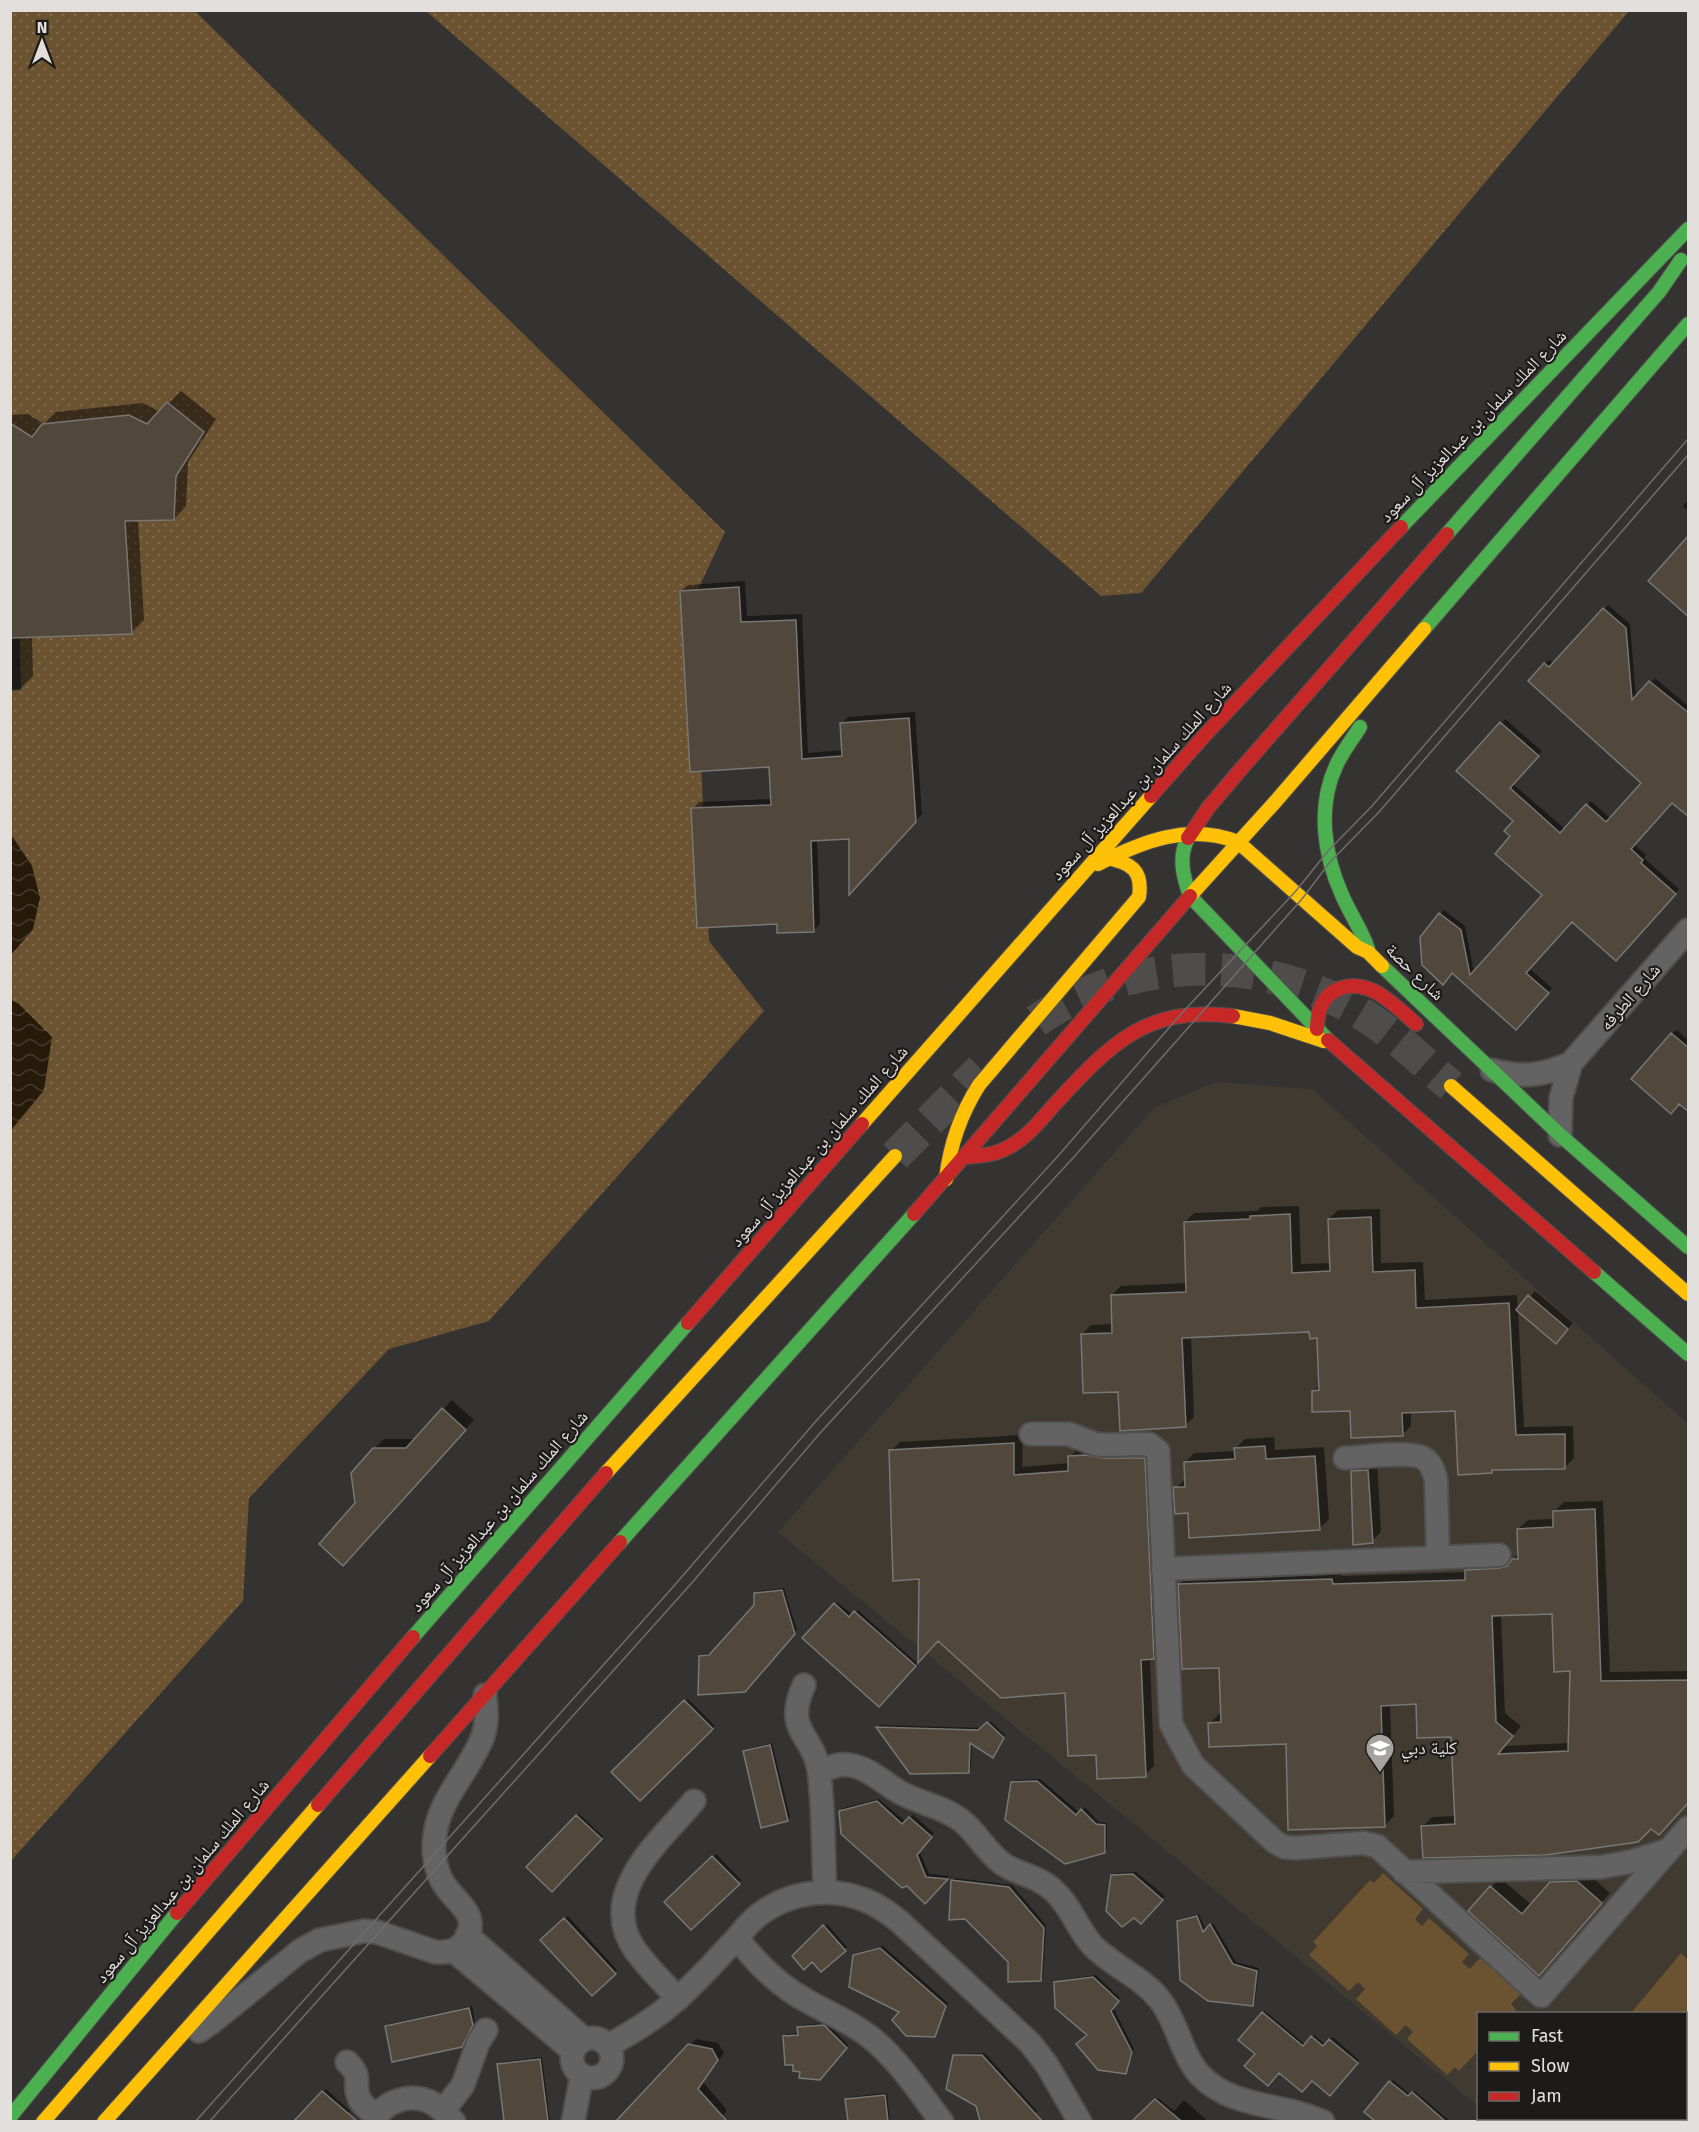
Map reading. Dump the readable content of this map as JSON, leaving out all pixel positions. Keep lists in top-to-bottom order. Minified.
{"streets":{"main road":["شارع الملك سلمان بن عبدالعزيز آل سعود","شارع حصة"],"street":["شارع الطرفه"]},"crossings":[["شارع الملك سلمان بن عبدالعزيز آل سعود","شارع حصة"],["شارع حصة","شارع الطرفه"]],"places":{"school or university":["كلية دبي"]},"legend":["Fast","Slow","Jam"],"north":"top"}
